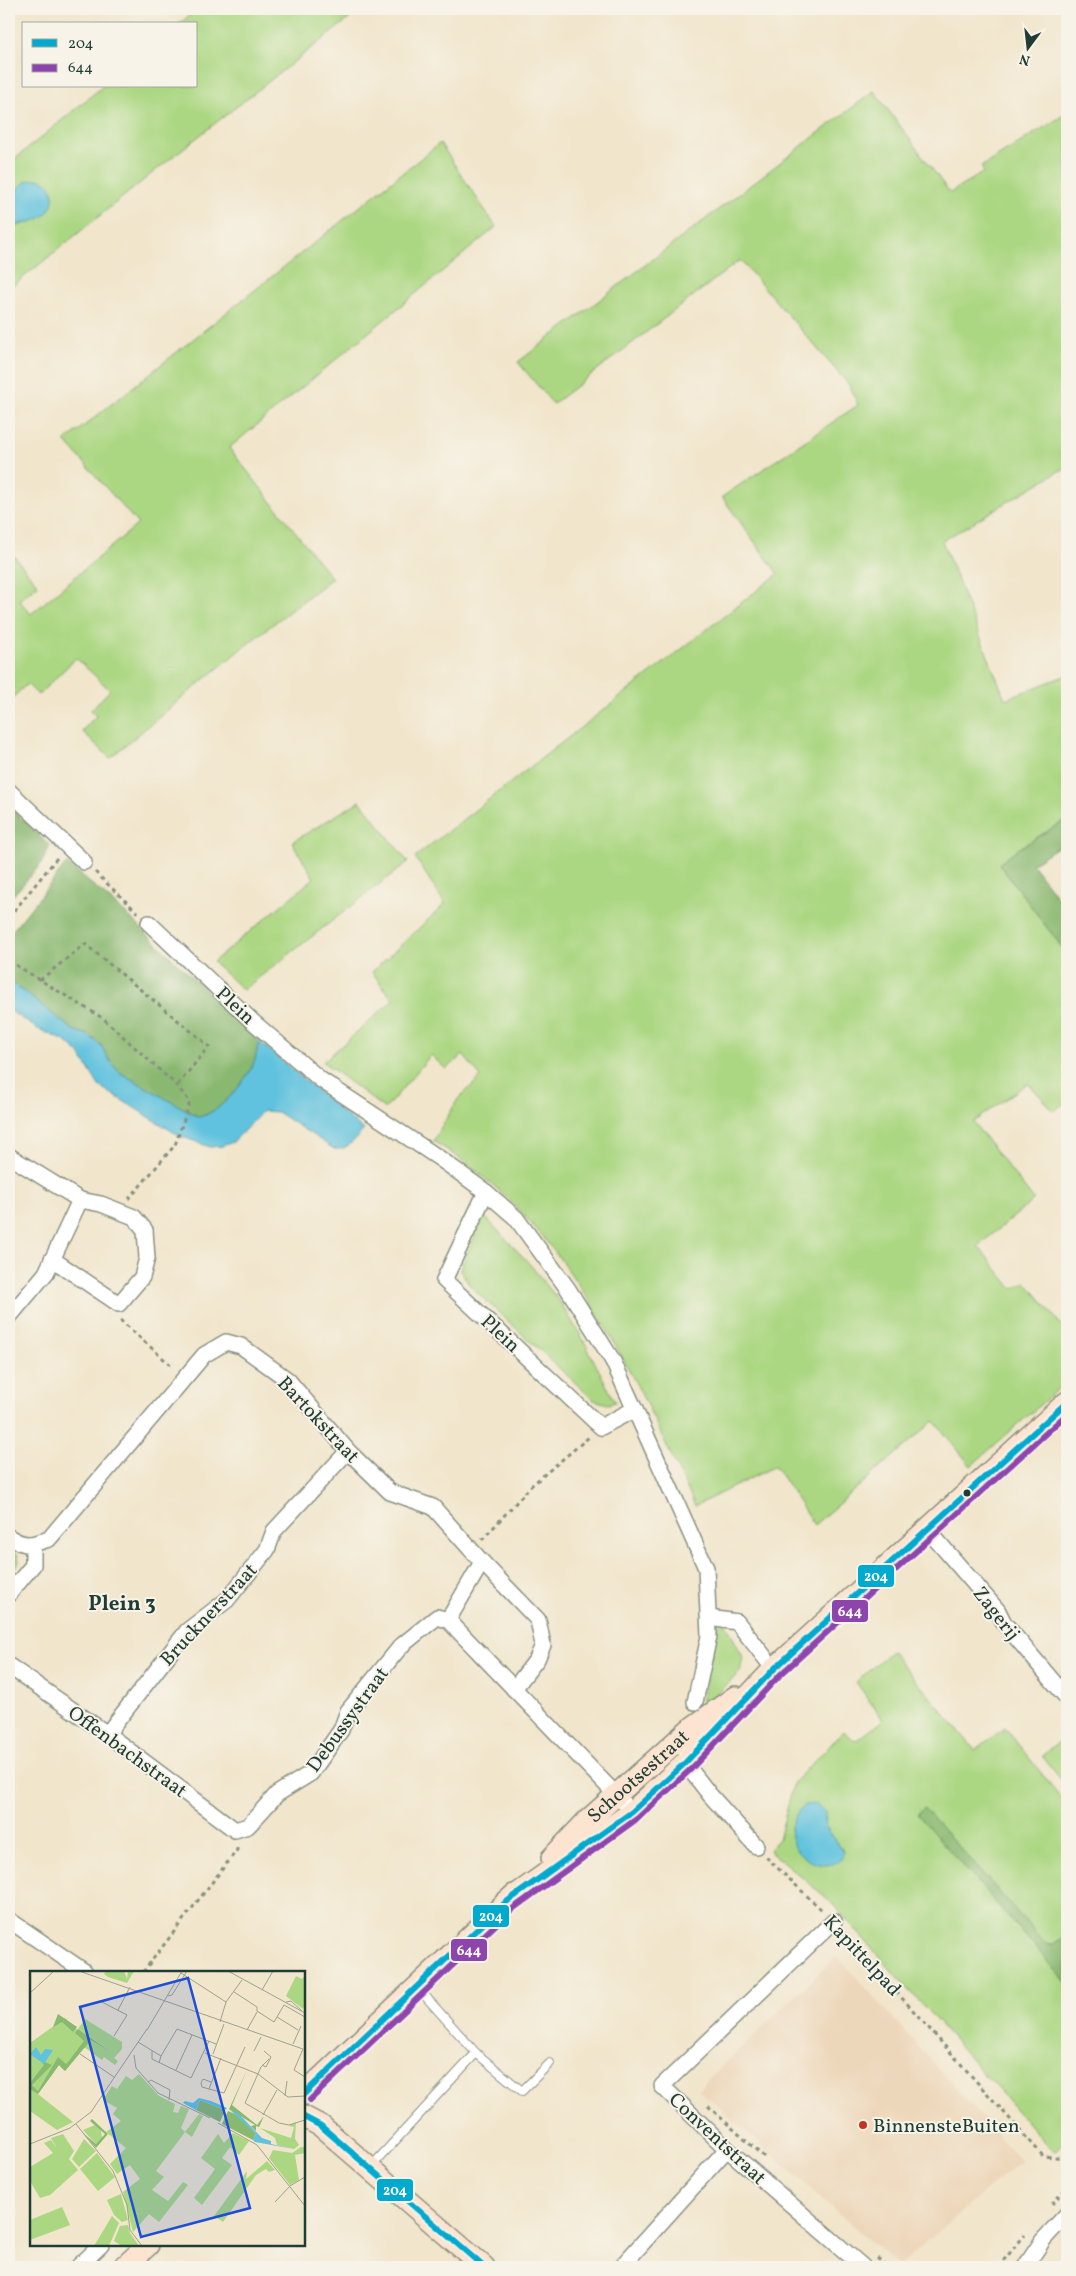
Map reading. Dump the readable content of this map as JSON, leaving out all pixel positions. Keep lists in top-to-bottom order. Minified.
{"streets":{"main road":["Schootsestraat"],"street":["Plein","Bartokstraat","Zagerij","Brucknerstraat","Debussystraat","Offenbachstraat","Conventstraat"],"path":["Kapittelpad"]},"crossings":[["Bartokstraat","Brucknerstraat"],["Zagerij","Schootsestraat"],["Brucknerstraat","Offenbachstraat"],["Debussystraat","Offenbachstraat"],["Kapittelpad","Conventstraat"]],"districts":["Plein 3"],"places":["BinnensteBuiten"],"lines":["transit line 204","transit line 644"],"legend":["204","644"],"north":"bottom"}
